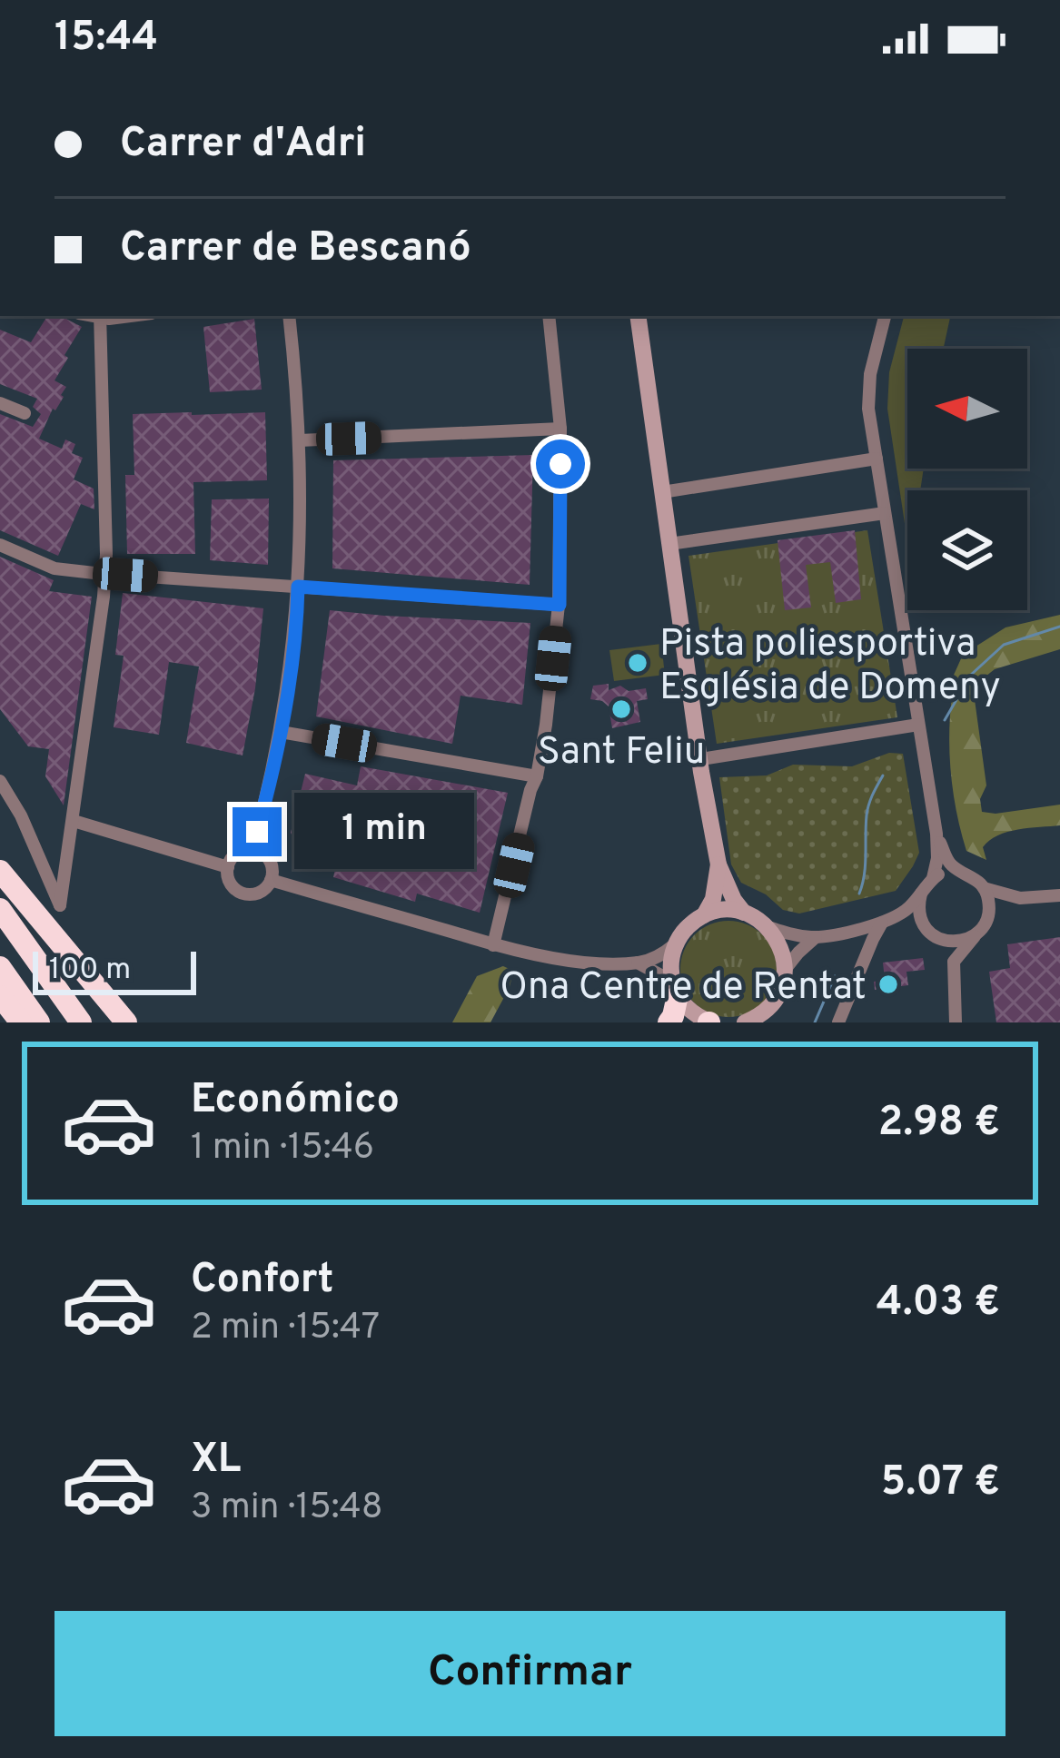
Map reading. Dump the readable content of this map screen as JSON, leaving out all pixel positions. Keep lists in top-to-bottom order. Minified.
{"places":["Pista poliesportiva Església de Domeny","Sant Feliu","Ona Centre de Rentat"],"scale_bar":"100 m","north":"left","page":{"status":"15:44","banner":["Carrer d'Adri","Carrer de Bescanó"],"bubble":"1 min","scale":"100 m","list":[{"name":"Económico","note":"1 min · 15:46","value":"2.98 €"},{"name":"Confort","note":"2 min · 15:47","value":"4.03 €"},{"name":"XL","note":"3 min · 15:48","value":"5.07 €"}],"buttons":"Confirmar"}}
